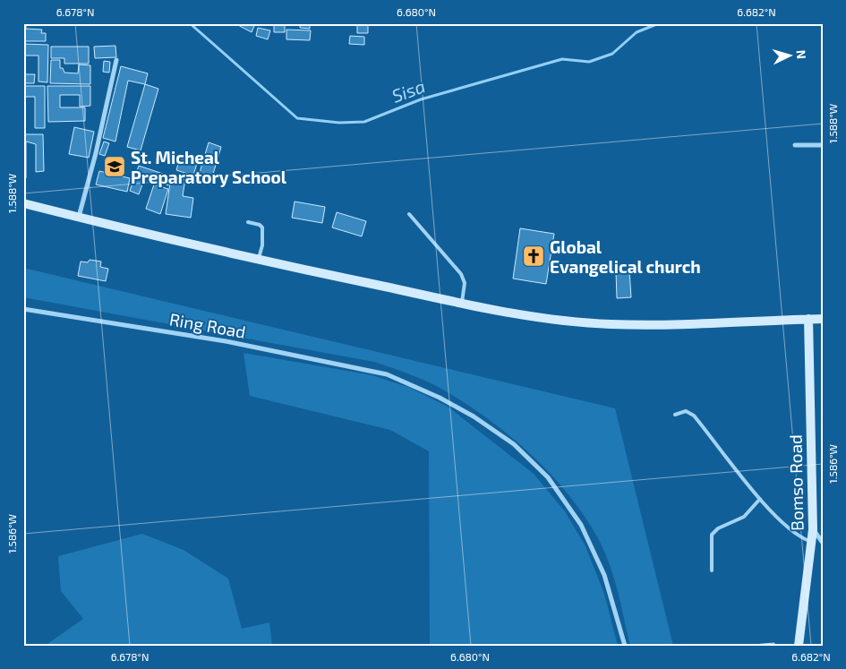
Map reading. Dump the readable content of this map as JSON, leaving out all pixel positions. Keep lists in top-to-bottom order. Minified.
{"streets":{"street":["Ring Road","Bomso Road"]},"water":["Sisa"],"places":{"school or university":["St. Micheal Preparatory School"],"church":["Global Evangelical church"]},"north":"right","coordinates":["6.678°N","6.680°N","6.682°N","1.588°W","1.586°W"]}
